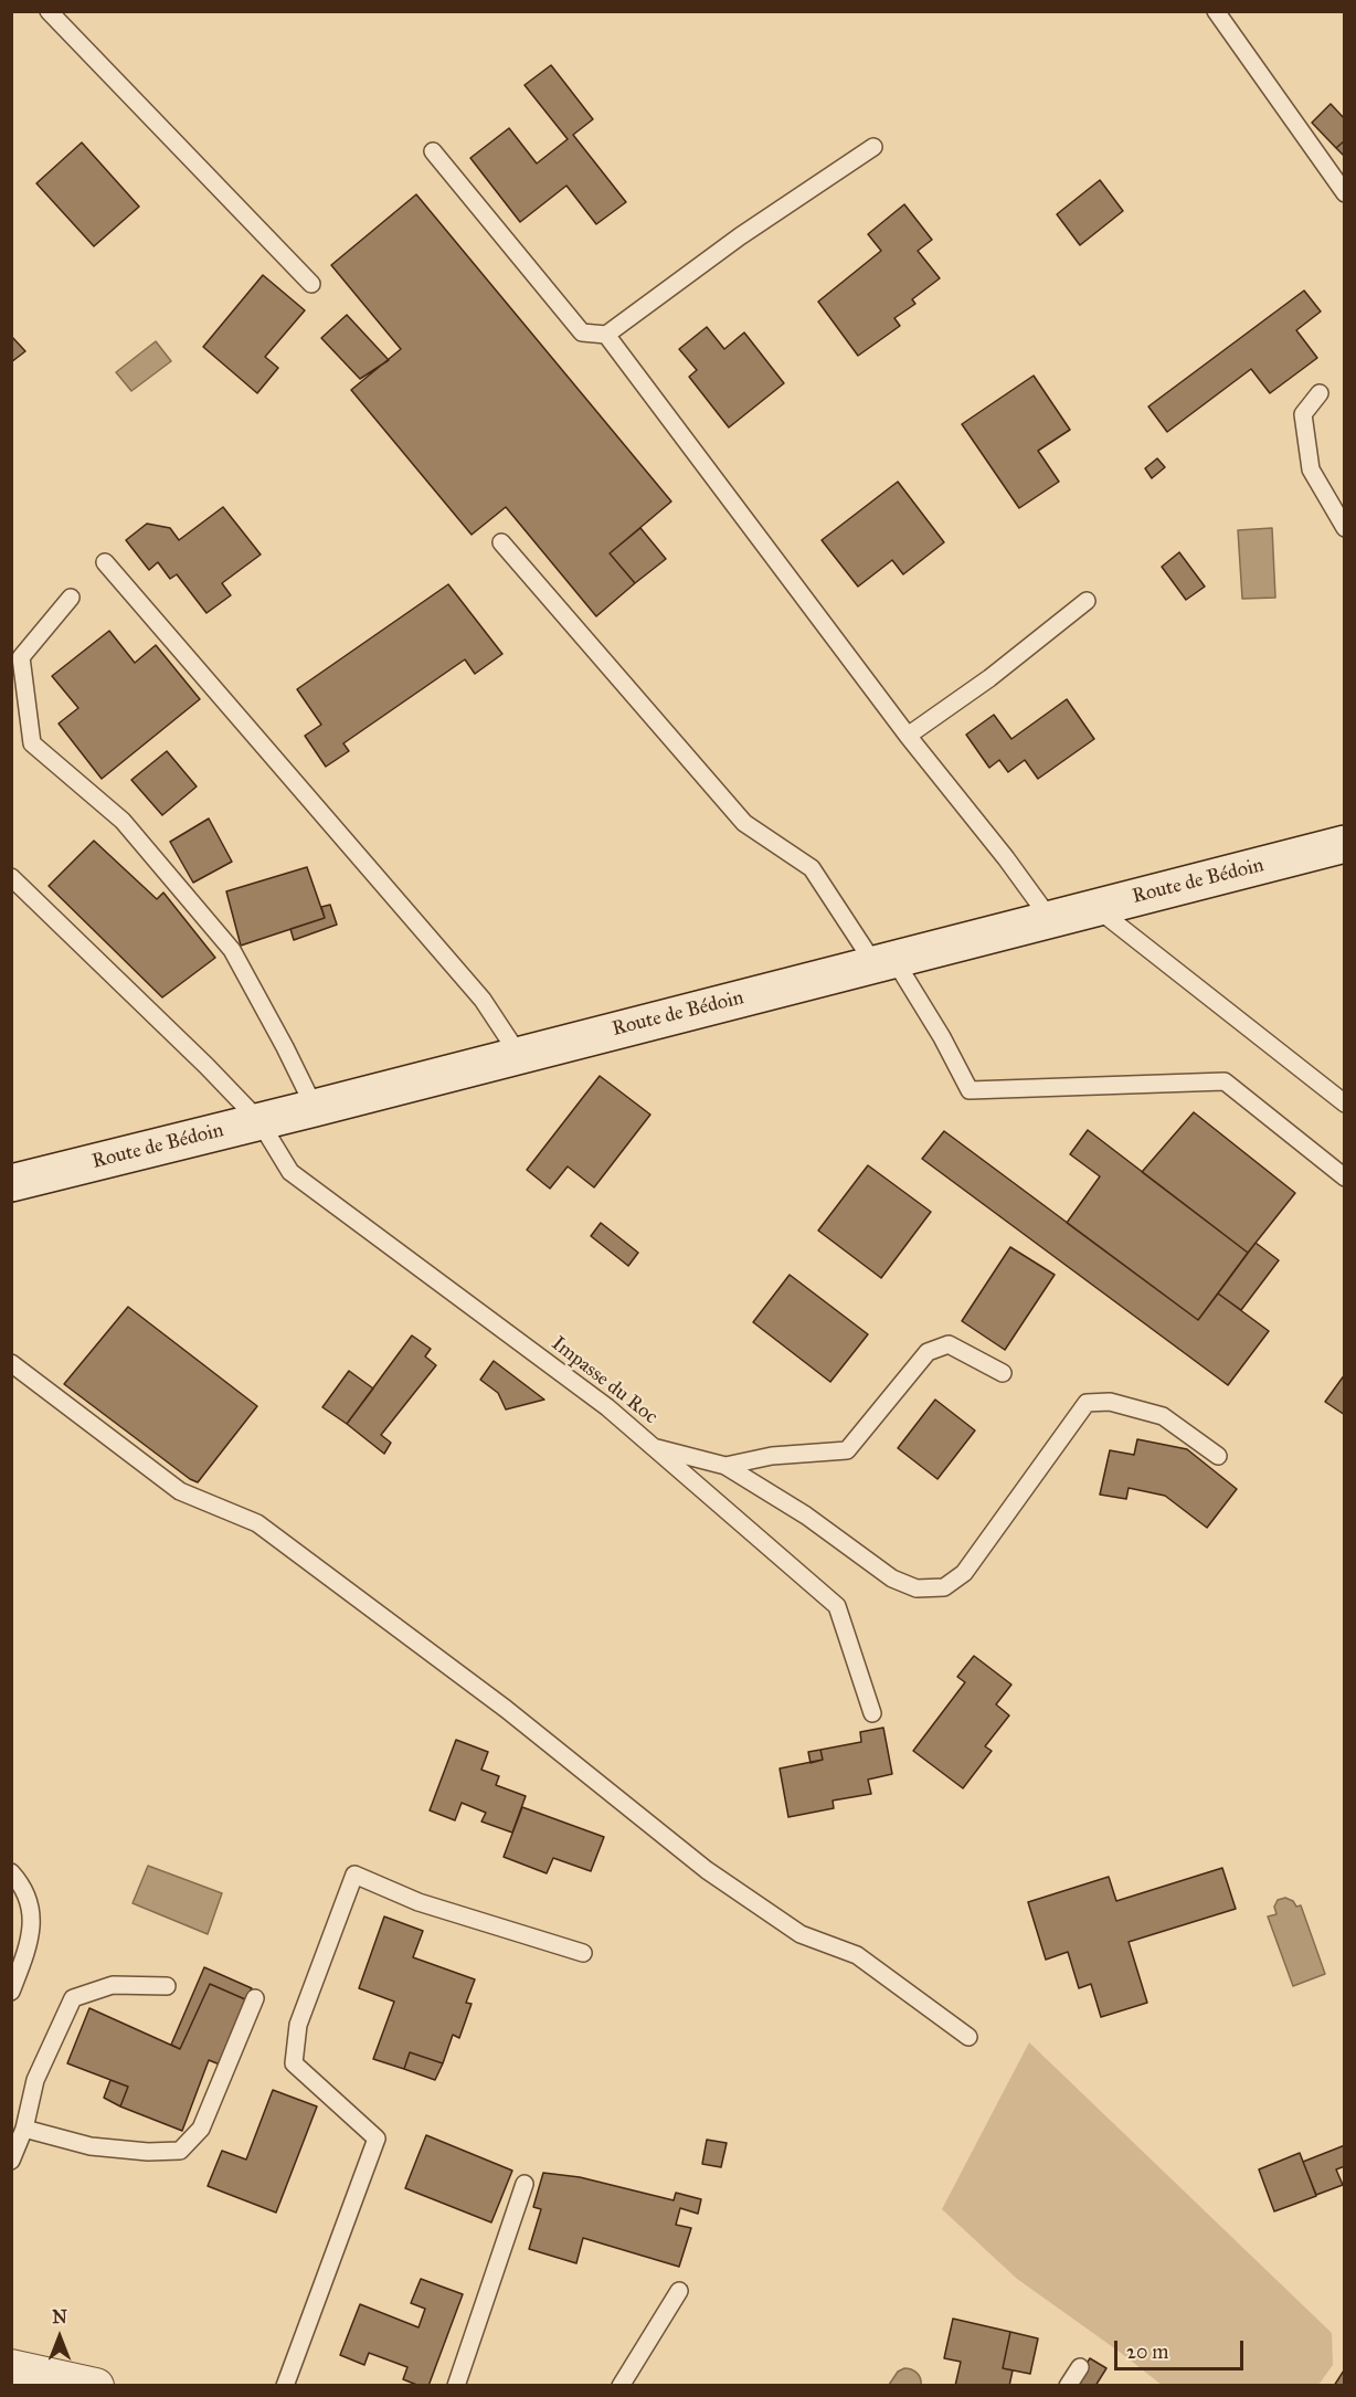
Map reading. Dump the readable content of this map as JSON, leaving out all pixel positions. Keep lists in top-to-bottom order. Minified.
{"streets":{"main road":["Route de Bédoin"],"lane":["Impasse du Roc"]},"crossings":[["Route de Bédoin","Impasse du Roc"]],"scale_bar":"20 m","north":"top"}
